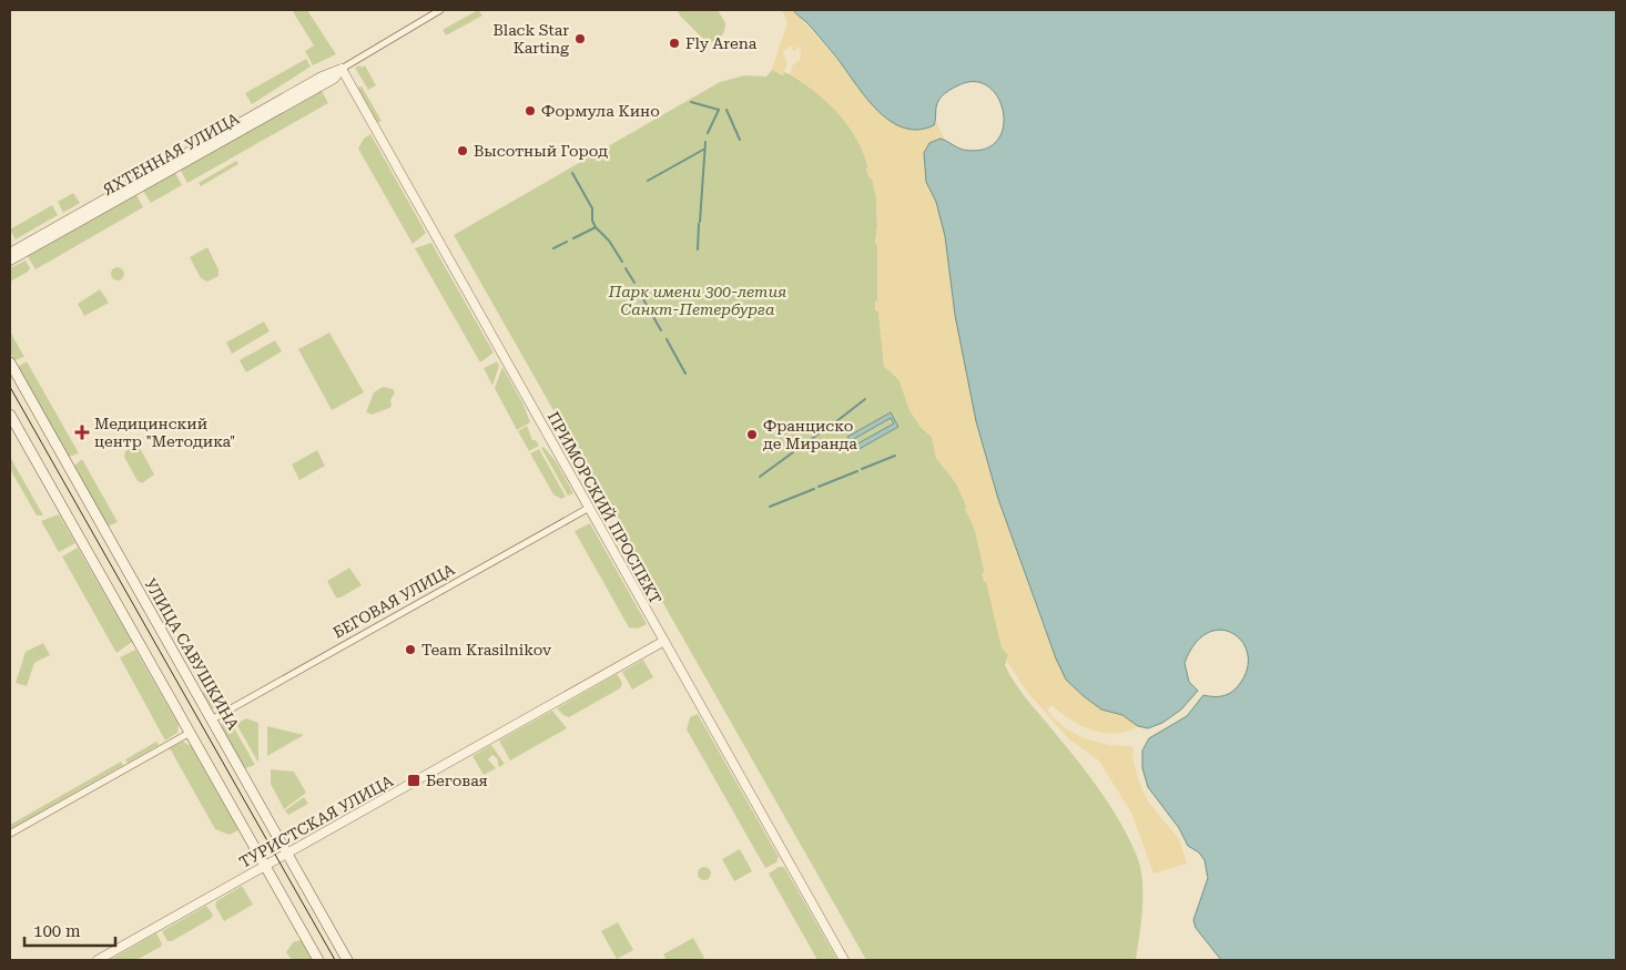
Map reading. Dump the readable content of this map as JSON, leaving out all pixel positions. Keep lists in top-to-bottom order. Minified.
{"streets":{"main road":["УЛИЦА САВУШКИНА"],"street":["ЯХТЕННАЯ УЛИЦА","ПРИМОРСКИЙ ПРОСПЕКТ","БЕГОВАЯ УЛИЦА","ТУРИСТСКАЯ УЛИЦА"]},"crossings":[["ЯХТЕННАЯ УЛИЦА","ПРИМОРСКИЙ ПРОСПЕКТ"],["ПРИМОРСКИЙ ПРОСПЕКТ","БЕГОВАЯ УЛИЦА"],["ПРИМОРСКИЙ ПРОСПЕКТ","ТУРИСТСКАЯ УЛИЦА"],["БЕГОВАЯ УЛИЦА","УЛИЦА САВУШКИНА"],["УЛИЦА САВУШКИНА","ТУРИСТСКАЯ УЛИЦА"]],"parks":["Парк имени 300-летия Санкт-Петербурга"],"places":{"other":["Black Star Karting","Fly Arena","Формула Кино","Высотный Город","Франциско де Миранда","Team Krasilnikov"],"health":["Медицинский центр \"Методика\""],"transit":["Беговая"]},"scale_bar":"100 m"}
